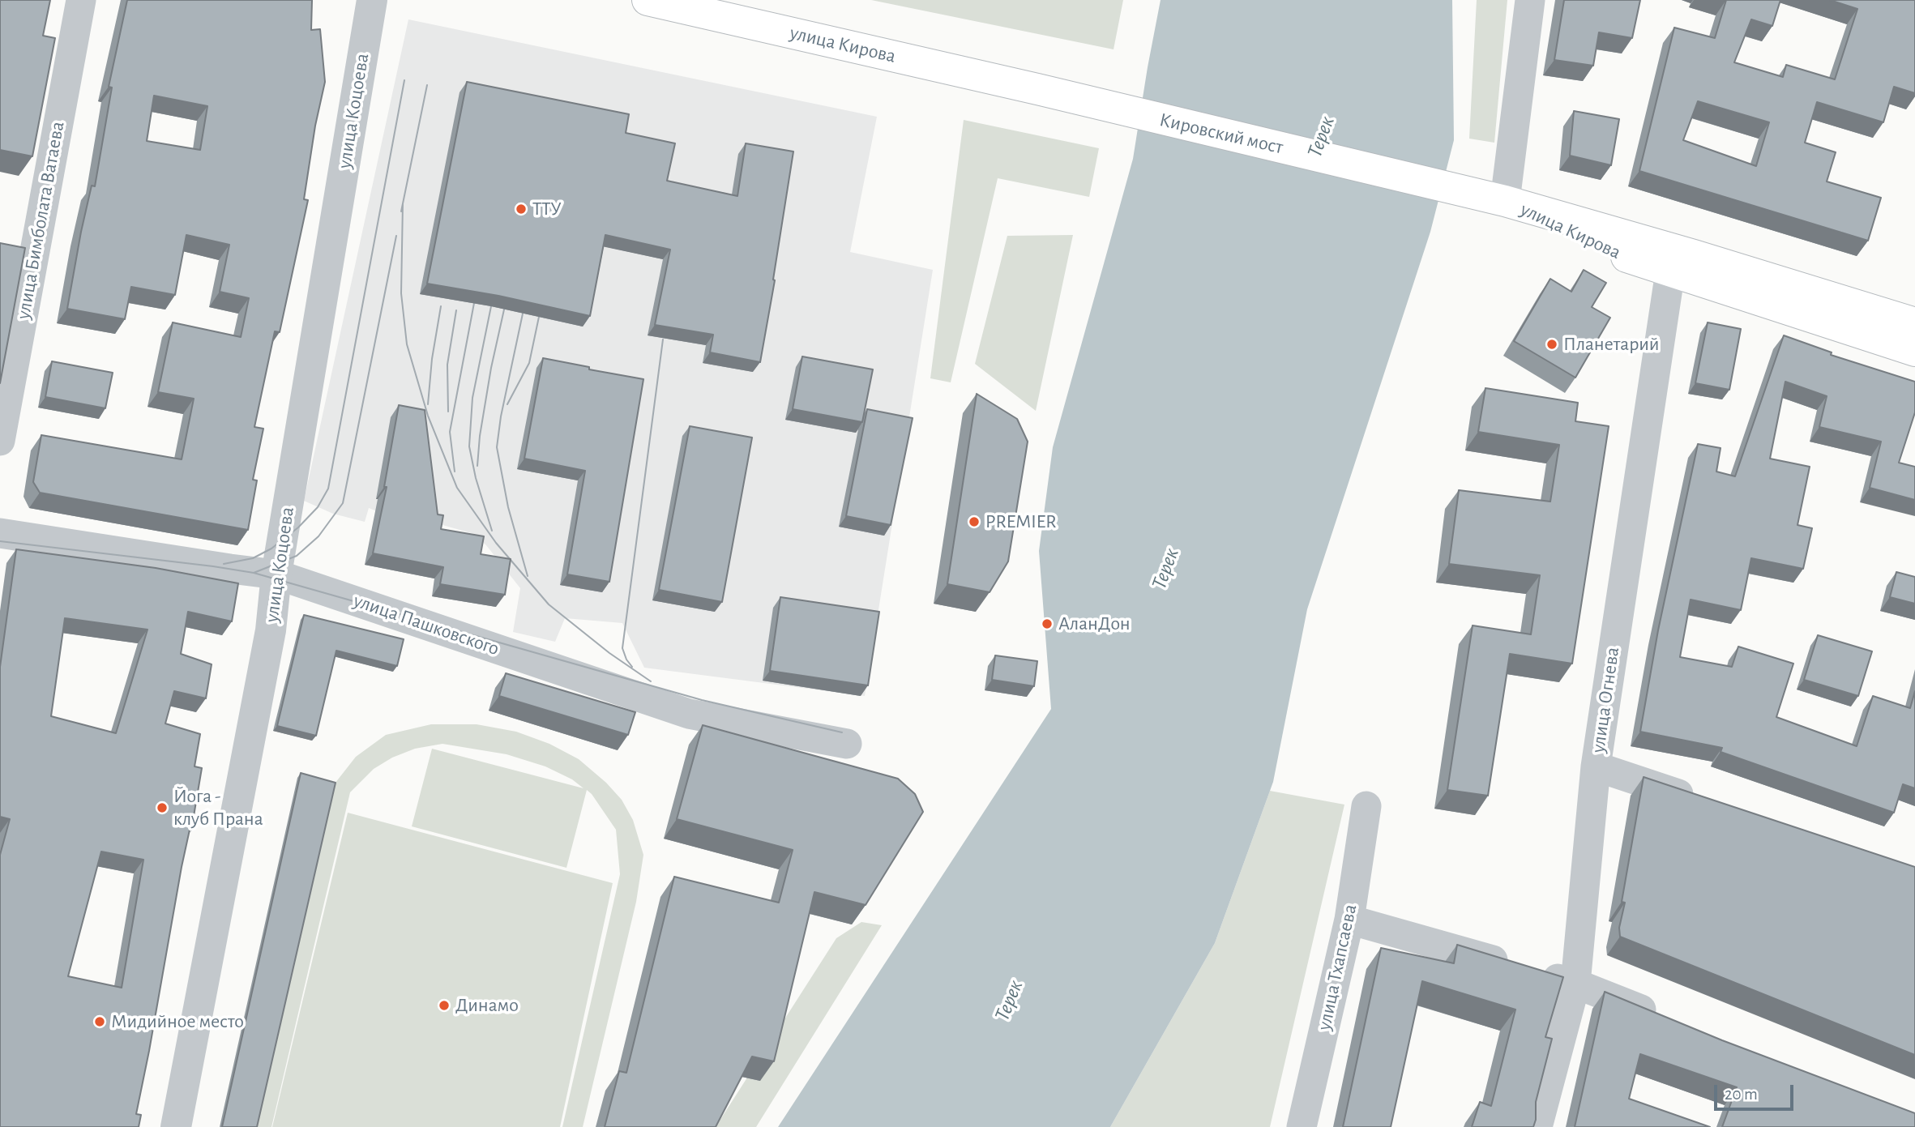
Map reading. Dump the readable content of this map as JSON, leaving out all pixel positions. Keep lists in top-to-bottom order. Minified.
{"streets":{"main road":["улица Кирова","Кировский мост"],"street":["улица Коцоева","улица Бимболата Ватаева","улица Пашковского","улица Огнева","улица Тхапсаева"]},"crossings":[["улица Кирова","Кировский мост"],["улица Кирова","улица Огнева"],["улица Коцоева","улица Пашковского"]],"water":["Терек"],"places":["ТТУ","Планетарий","PREMIER","АланДон","Йога - клуб Прана","Динамо","Мидийное место"],"scale_bar":"20 m"}
